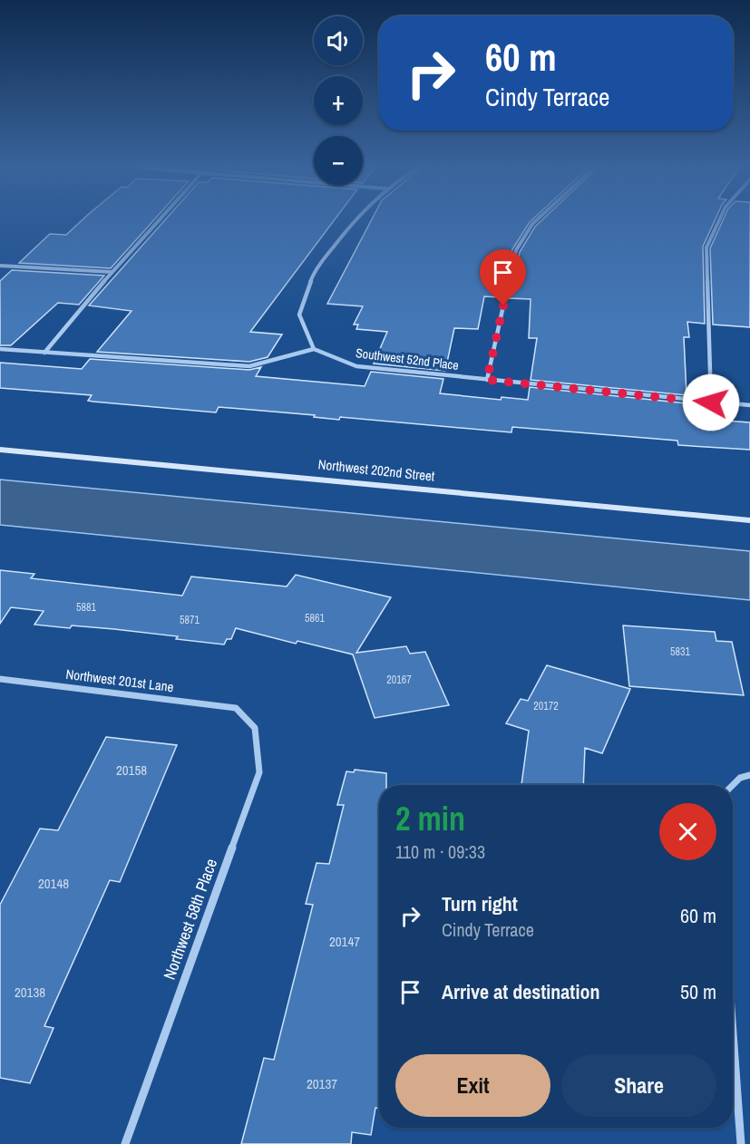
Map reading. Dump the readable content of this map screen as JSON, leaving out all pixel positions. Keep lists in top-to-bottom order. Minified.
{"streets":{"street":["Southwest 52nd Place","Northwest 202nd Street","Northwest 201st Lane","Northwest 58th Place"]},"crossings":[["Northwest 201st Lane","Northwest 58th Place"]],"house_numbers":["5881","5861","5871","5831","20167","20172","20158","20148","20147","20138","20137"],"page":{"map_buttons":["+","−"],"turn":["60 m","Cindy Terrace"],"heading":["2 min","110 m · 09:33"],"list":[{"name":"Turn right","note":"Cindy Terrace","value":"60 m"},{"name":"Arrive at destination","value":"50 m"}],"buttons":["Exit","Share"]}}
